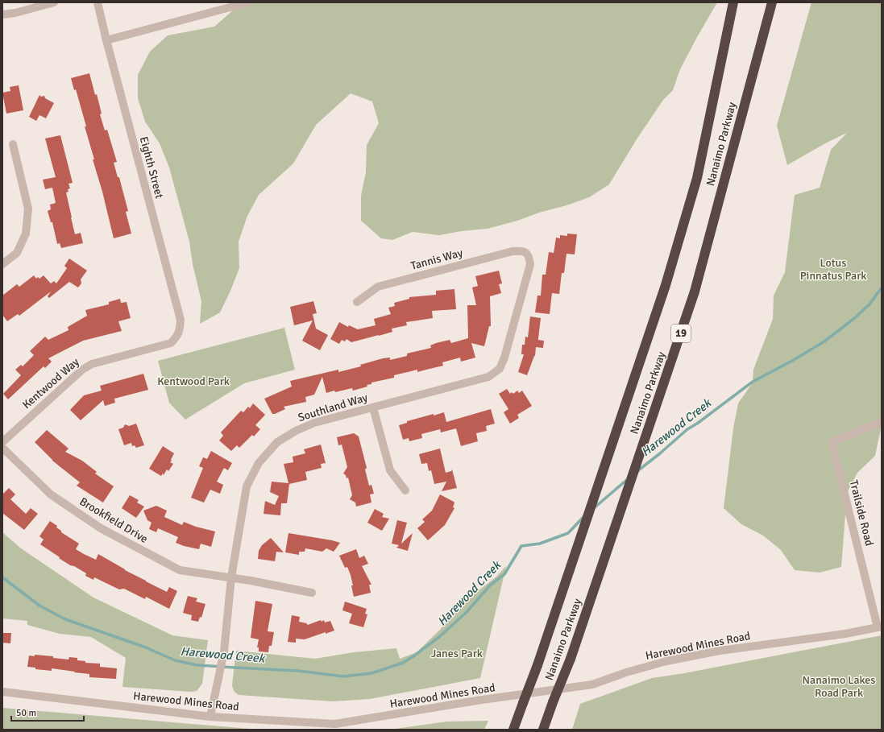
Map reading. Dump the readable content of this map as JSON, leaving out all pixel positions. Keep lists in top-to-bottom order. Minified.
{"streets":{"highway":["Nanaimo Parkway","19"],"street":["Eighth Street","Tannis Way","Kentwood Way","Southland Way","Trailside Road","Brookfield Drive","Harewood Mines Road"]},"crossings":[["Eighth Street","Kentwood Way"],["Tannis Way","Southland Way"],["Southland Way","Brookfield Drive"],["Southland Way","Harewood Mines Road"],["Trailside Road","Harewood Mines Road"]],"water":["Harewood Creek"],"parks":["Lotus Pinnatus Park","Kentwood Park","Janes Park","Nanaimo Lakes Road Park"],"scale_bar":"50 m"}
